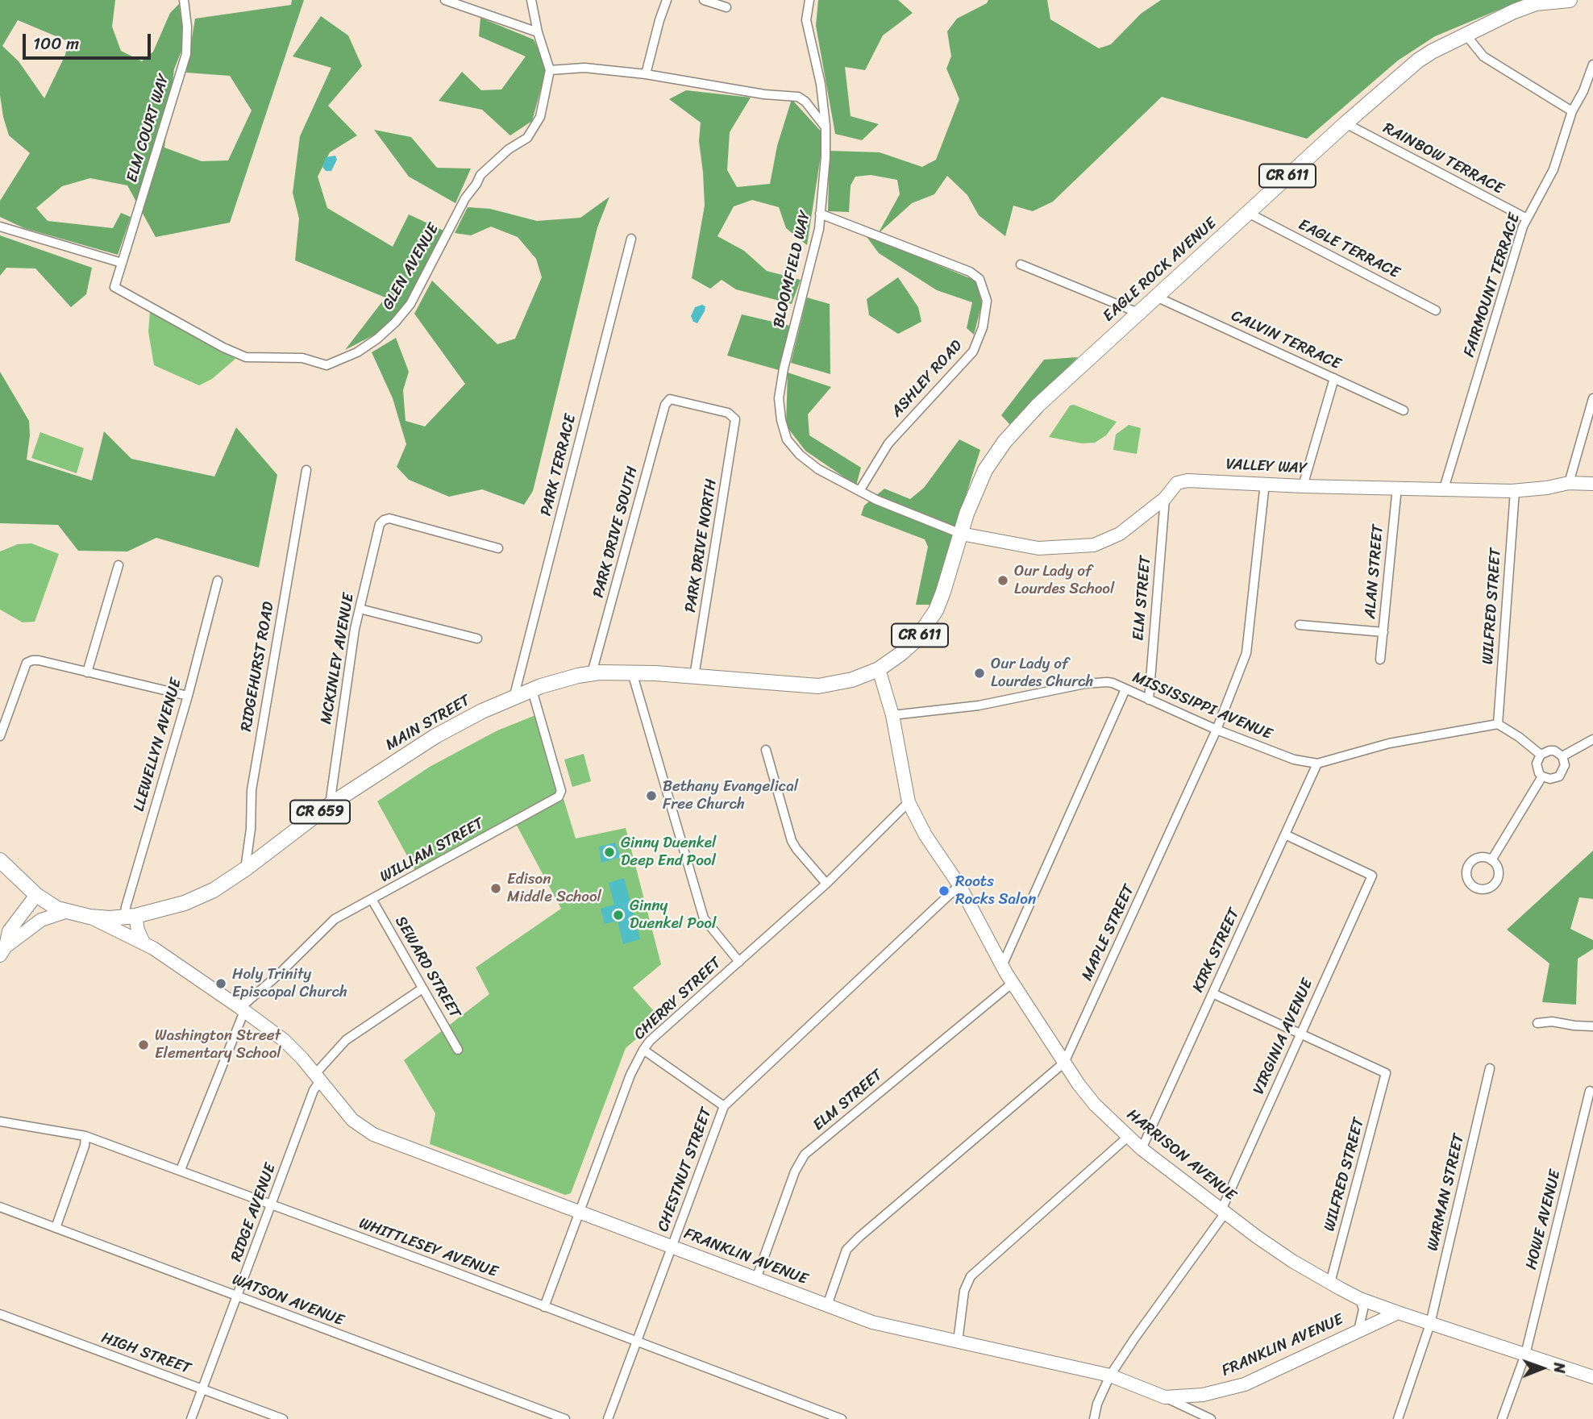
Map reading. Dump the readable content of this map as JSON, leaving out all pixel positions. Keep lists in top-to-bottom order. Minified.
{"streets":{"main road":["CR 611","EAGLE ROCK AVENUE","MAIN STREET","CR 659"],"street":["ELM COURT WAY","RAINBOW TERRACE","EAGLE TERRACE","GLEN AVENUE","BLOOMFIELD WAY","FAIRMOUNT TERRACE","CALVIN TERRACE","ASHLEY ROAD","PARK TERRACE","VALLEY WAY","PARK DRIVE SOUTH","PARK DRIVE NORTH","ALAN STREET","ELM STREET","WILFRED STREET","MCKINLEY AVENUE","RIDGEHURST ROAD","MISSISSIPPI AVENUE","LLEWELLYN AVENUE","WILLIAM STREET","MAPLE STREET","KIRK STREET","SEWARD STREET","CHERRY STREET","VIRGINIA AVENUE","HARRISON AVENUE","CHESTNUT STREET","WARMAN STREET","RIDGE AVENUE","HOWE AVENUE","WHITTLESEY AVENUE","FRANKLIN AVENUE","WATSON AVENUE","HIGH STREET"]},"crossings":[["ELM COURT WAY","GLEN AVENUE"],["RAINBOW TERRACE","EAGLE ROCK AVENUE"],["RAINBOW TERRACE","FAIRMOUNT TERRACE"],["EAGLE TERRACE","EAGLE ROCK AVENUE"],["BLOOMFIELD WAY","EAGLE ROCK AVENUE"],["BLOOMFIELD WAY","ASHLEY ROAD"],["BLOOMFIELD WAY","VALLEY WAY"],["EAGLE ROCK AVENUE","CALVIN TERRACE"],["EAGLE ROCK AVENUE","VALLEY WAY"],["EAGLE ROCK AVENUE","MAIN STREET"],["FAIRMOUNT TERRACE","VALLEY WAY"],["PARK TERRACE","MAIN STREET"],["VALLEY WAY","ALAN STREET"],["VALLEY WAY","ELM STREET"],["VALLEY WAY","WILFRED STREET"],["VALLEY WAY","MAPLE STREET"],["PARK DRIVE SOUTH","PARK DRIVE NORTH"],["PARK DRIVE SOUTH","MAIN STREET"],["PARK DRIVE NORTH","MAIN STREET"],["ELM STREET","MISSISSIPPI AVENUE"],["ELM STREET","HARRISON AVENUE"],["ELM STREET","FRANKLIN AVENUE"],["WILFRED STREET","MISSISSIPPI AVENUE"],["WILFRED STREET","VIRGINIA AVENUE"],["WILFRED STREET","HARRISON AVENUE"],["MCKINLEY AVENUE","MAIN STREET"],["RIDGEHURST ROAD","MAIN STREET"],["MISSISSIPPI AVENUE","MAPLE STREET"],["MISSISSIPPI AVENUE","KIRK STREET"],["MISSISSIPPI AVENUE","HARRISON AVENUE"],["MAIN STREET","LLEWELLYN AVENUE"],["MAIN STREET","WILLIAM STREET"],["MAIN STREET","FRANKLIN AVENUE"],["WILLIAM STREET","SEWARD STREET"],["WILLIAM STREET","WHITTLESEY AVENUE"],["WILLIAM STREET","FRANKLIN AVENUE"],["MAPLE STREET","HARRISON AVENUE"],["MAPLE STREET","FRANKLIN AVENUE"],["KIRK STREET","VIRGINIA AVENUE"],["KIRK STREET","HARRISON AVENUE"],["SEWARD STREET","RIDGE AVENUE"],["CHERRY STREET","HARRISON AVENUE"],["CHERRY STREET","WHITTLESEY AVENUE"],["CHERRY STREET","FRANKLIN AVENUE"],["VIRGINIA AVENUE","HARRISON AVENUE"],["VIRGINIA AVENUE","FRANKLIN AVENUE"],["HARRISON AVENUE","CHESTNUT STREET"],["HARRISON AVENUE","WARMAN STREET"],["HARRISON AVENUE","HOWE AVENUE"],["HARRISON AVENUE","FRANKLIN AVENUE"],["CHESTNUT STREET","WHITTLESEY AVENUE"],["CHESTNUT STREET","FRANKLIN AVENUE"],["RIDGE AVENUE","WHITTLESEY AVENUE"],["RIDGE AVENUE","FRANKLIN AVENUE"],["RIDGE AVENUE","WATSON AVENUE"],["RIDGE AVENUE","HIGH STREET"]],"places":["Our Lady of Lourdes School","Our Lady of Lourdes Church","Bethany Evangelical Free Church","Ginny Duenkel Deep End Pool","Edison Middle School","Roots Rocks Salon","Ginny Duenkel Pool","Holy Trinity Episcopal Church","Washington Street Elementary School"],"scale_bar":"100 m","north":"right"}
